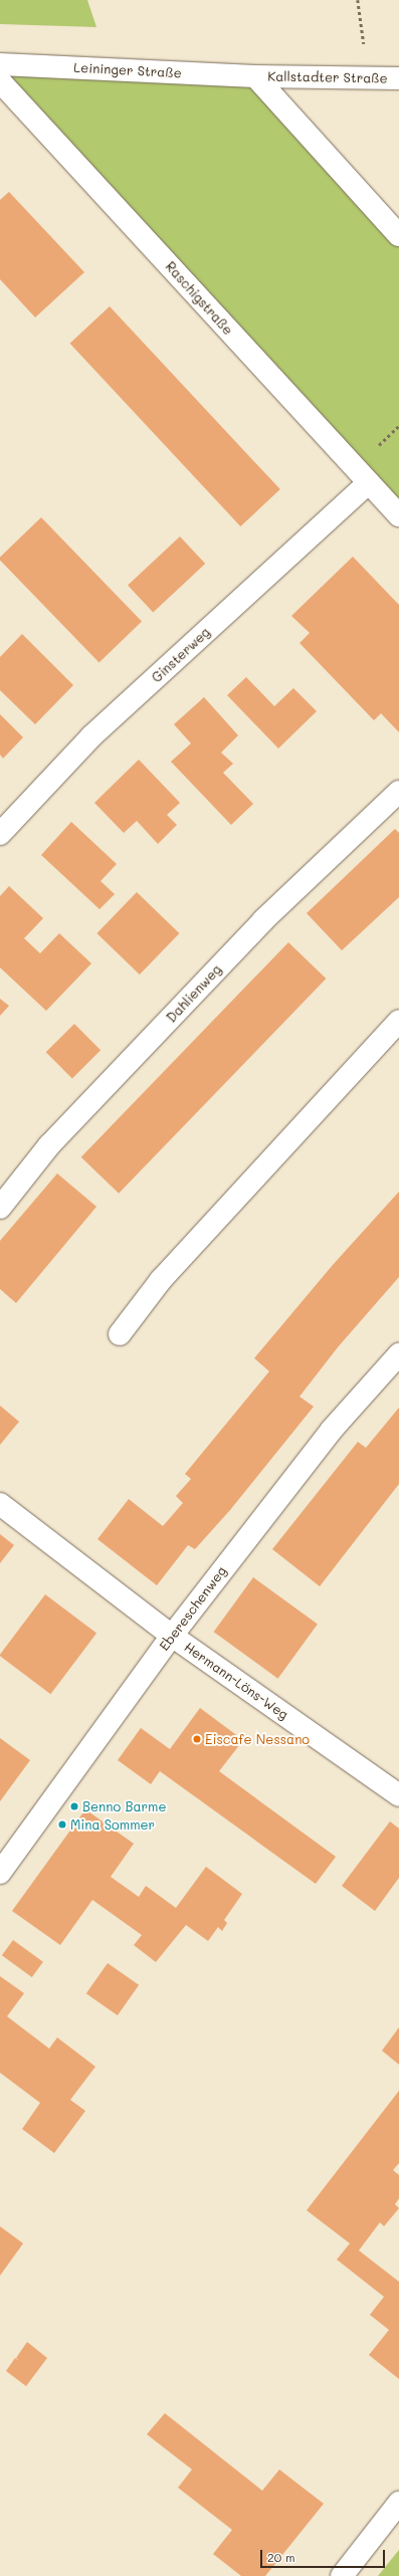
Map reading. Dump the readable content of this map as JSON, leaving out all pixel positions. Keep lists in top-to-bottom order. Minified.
{"streets":{"street":["Leininger Straße","Kallstadter Straße","Raschigstraße","Ginsterweg","Dahlienweg","Ebereschenweg","Hermann-Löns-Weg"]},"crossings":[["Leininger Straße","Kallstadter Straße"],["Raschigstraße","Ginsterweg"],["Ebereschenweg","Hermann-Löns-Weg"]],"places":["Eiscafe Nessano","Benno Barme","Mina Sommer"],"scale_bar":"20 m"}
